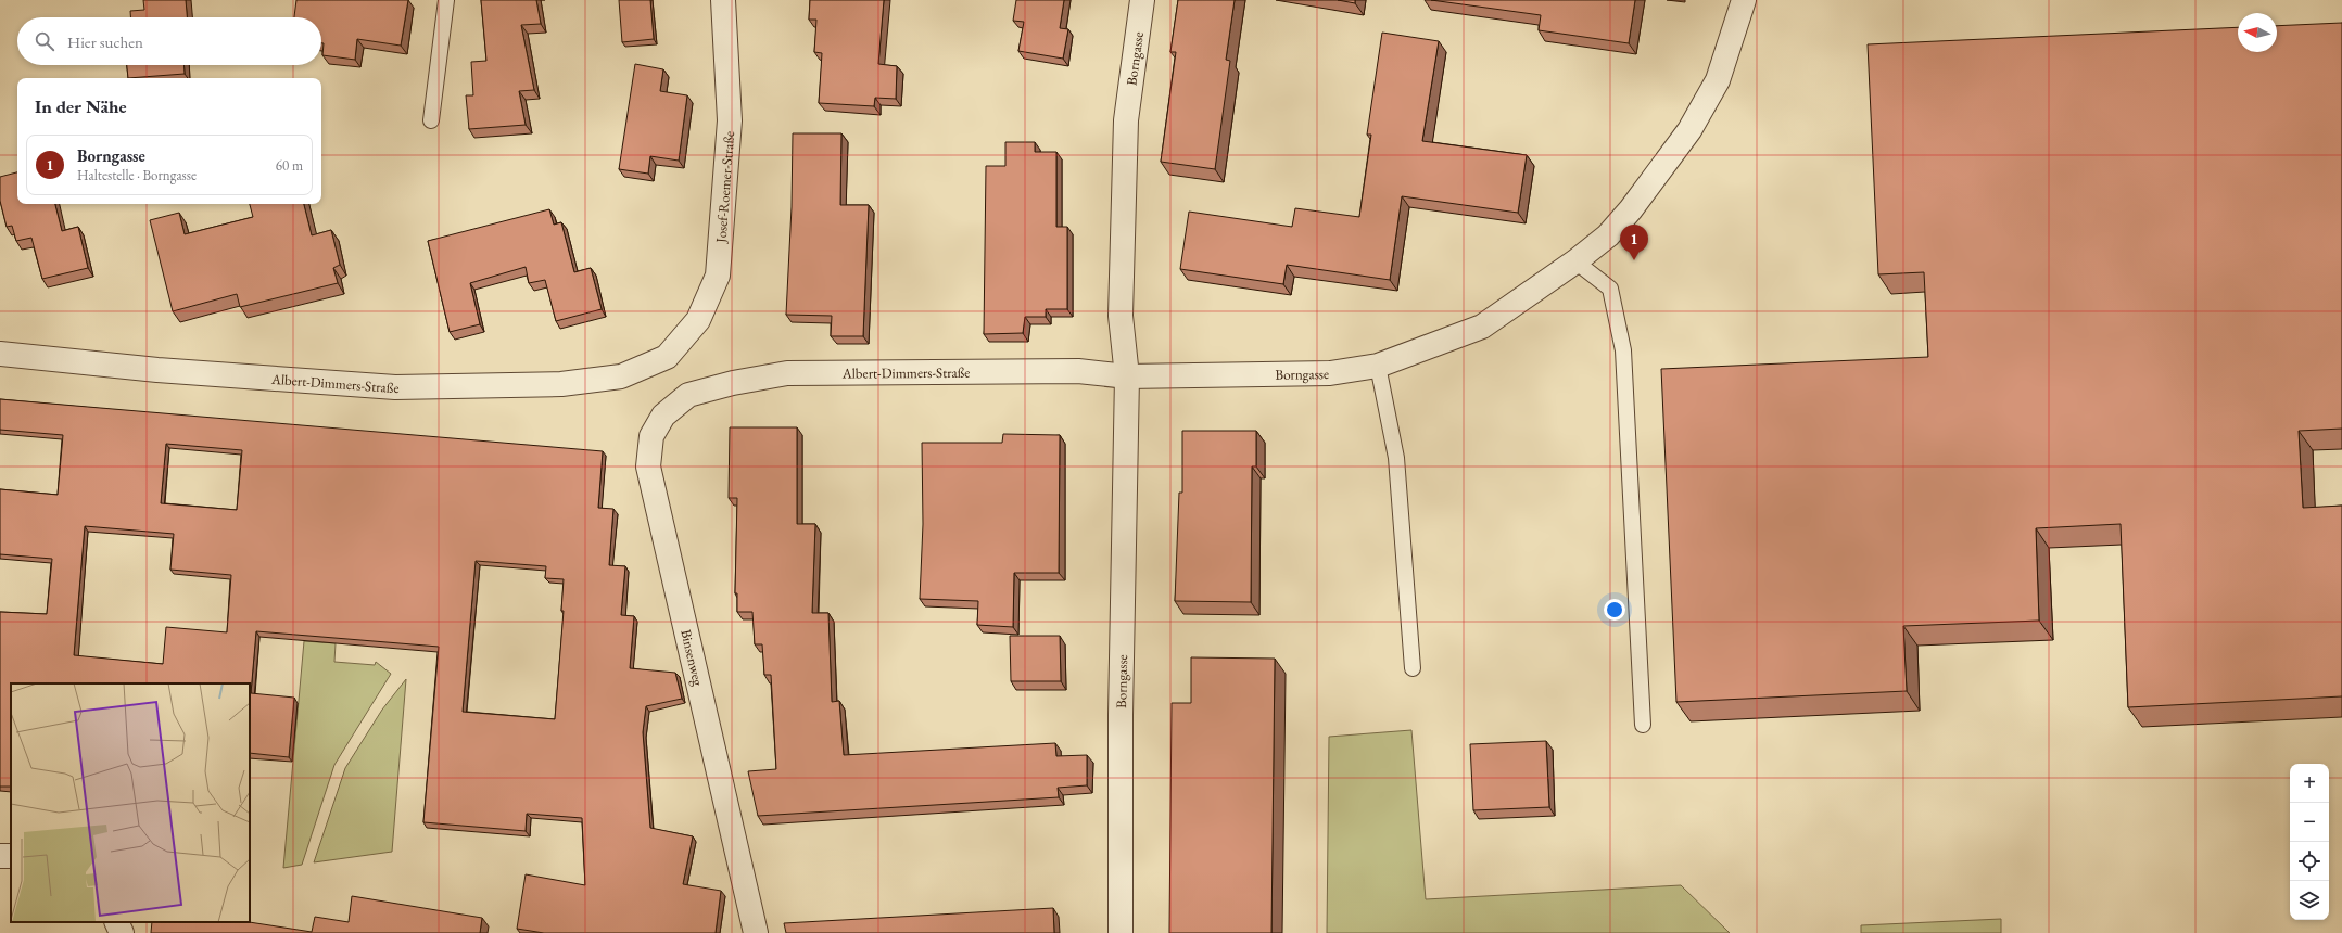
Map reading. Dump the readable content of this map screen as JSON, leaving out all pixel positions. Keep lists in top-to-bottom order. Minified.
{"streets":{"street":["Borngasse","Josef-Roemer-Straße","Albert-Dimmers-Straße","Binsenweg"]},"crossings":[["Borngasse","Albert-Dimmers-Straße"],["Josef-Roemer-Straße","Albert-Dimmers-Straße"],["Albert-Dimmers-Straße","Binsenweg"]],"north":"left","page":{"search":"Hier suchen","heading":"In der Nähe","list":[{"mark":"1","name":"Borngasse","note":"Haltestelle · Borngasse","value":"60 m"}],"pins":"1","map_buttons":["+","−"]}}
